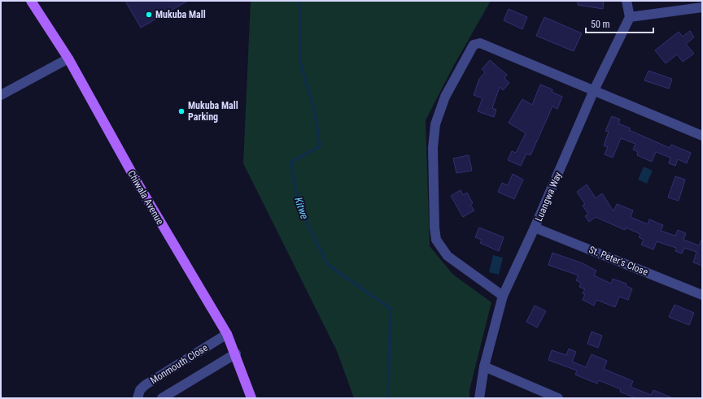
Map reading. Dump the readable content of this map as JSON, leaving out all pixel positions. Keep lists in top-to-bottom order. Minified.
{"streets":{"main road":["Chiwala Avenue"],"street":["Luangwa Way","St. Peter's Close","Monmouth Close"]},"crossings":[["Luangwa Way","St. Peter's Close"],["Chiwala Avenue","Monmouth Close"]],"water":["Kitwe"],"places":["Mukuba Mall","Mukuba Mall Parking"],"scale_bar":"50 m"}
